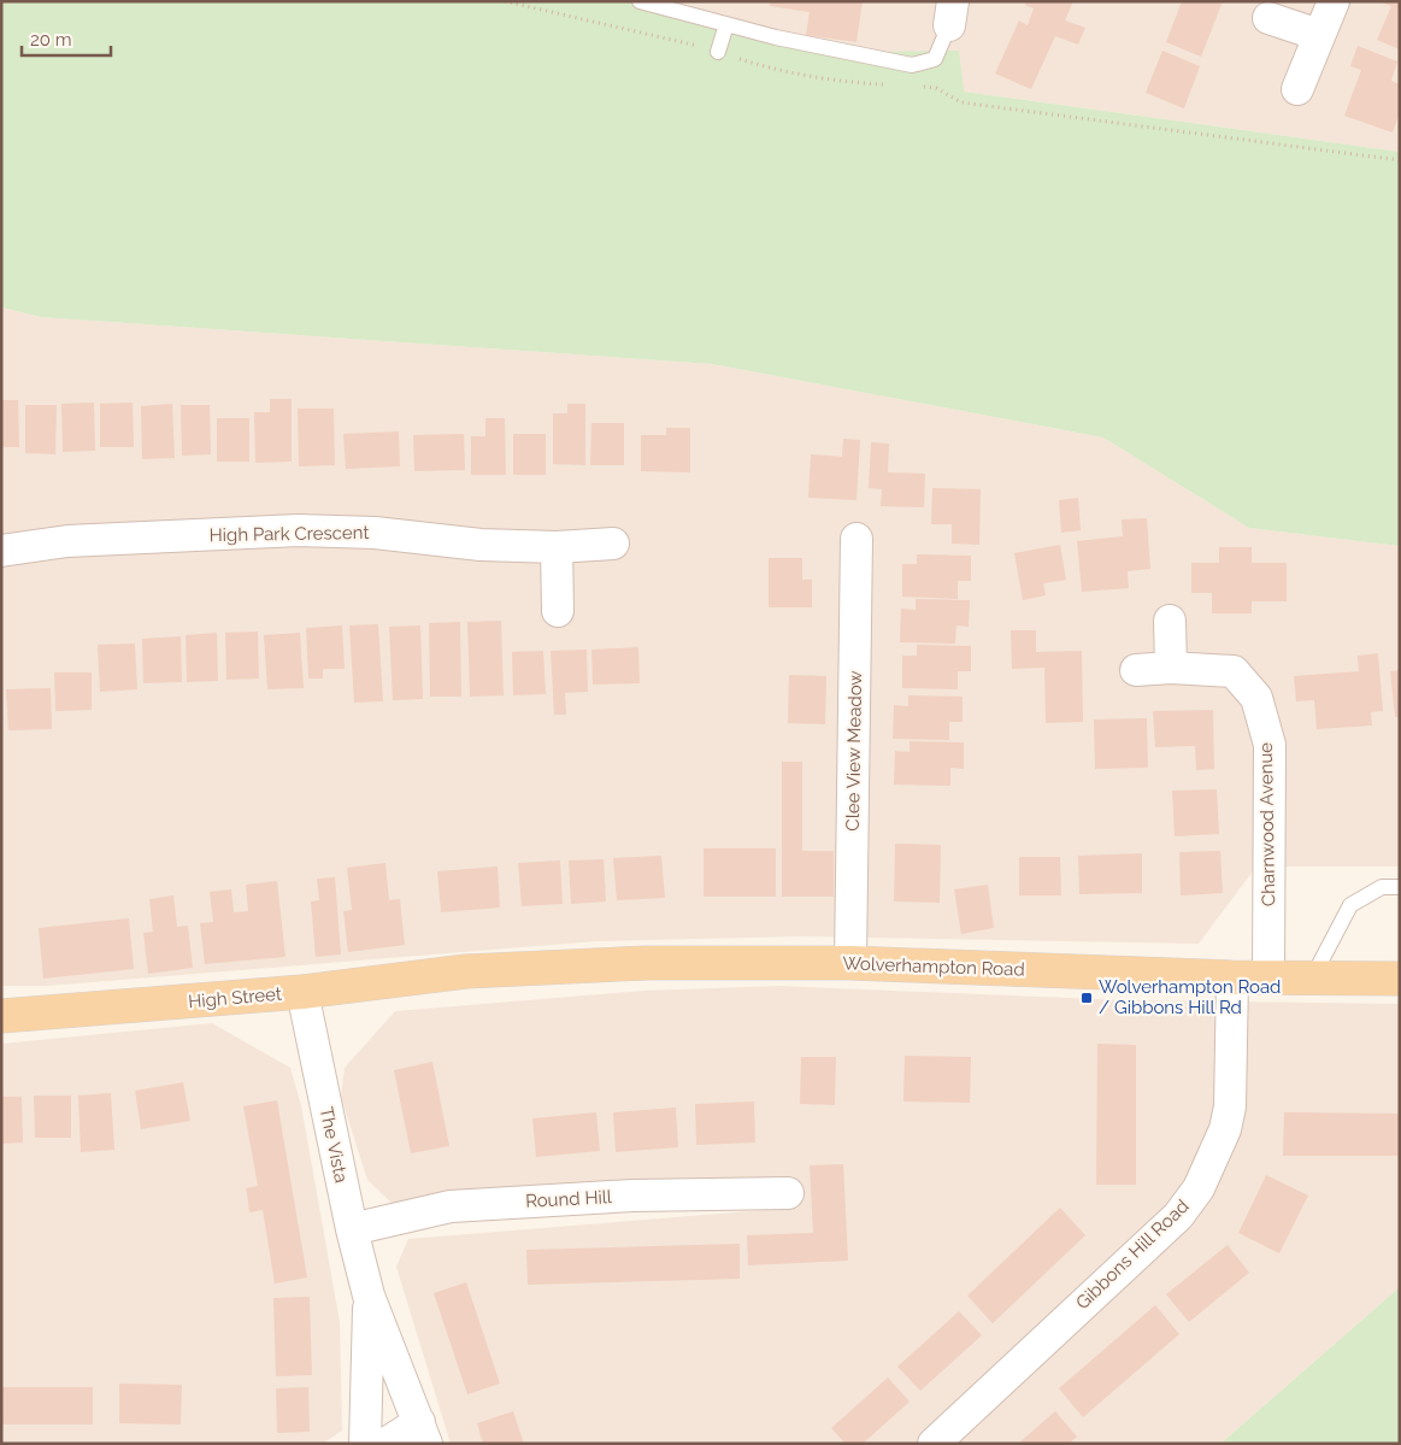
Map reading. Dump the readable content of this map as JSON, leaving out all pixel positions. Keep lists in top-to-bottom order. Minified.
{"streets":{"main road":["Wolverhampton Road","High Street"],"street":["High Park Crescent","Clee View Meadow","Charnwood Avenue","The Vista","Round Hill","Gibbons Hill Road"]},"crossings":[["Clee View Meadow","Wolverhampton Road"],["Charnwood Avenue","Wolverhampton Road"],["Wolverhampton Road","High Street"],["Wolverhampton Road","Gibbons Hill Road"],["High Street","The Vista"],["The Vista","Round Hill"]],"places":{"transit":["Wolverhampton Road / Gibbons Hill Rd"]},"scale_bar":"20 m"}
